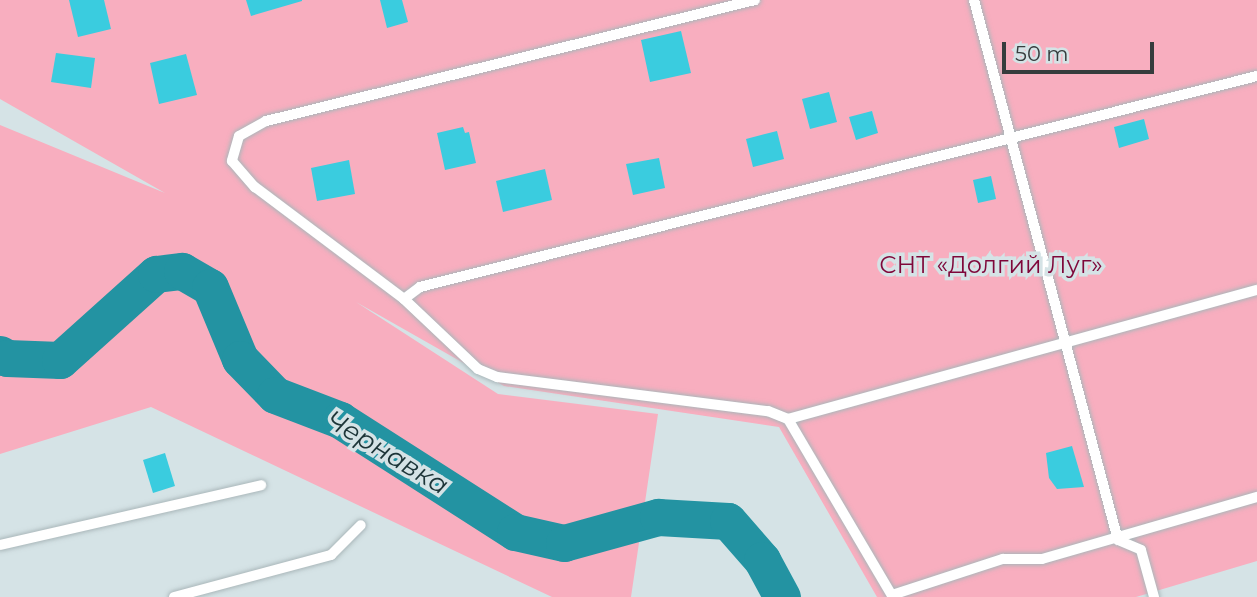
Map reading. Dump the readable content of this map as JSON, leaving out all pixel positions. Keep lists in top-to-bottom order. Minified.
{"water":["Чернавка"],"parks":["СНТ «Долгий Луг»"],"scale_bar":"50 m"}
